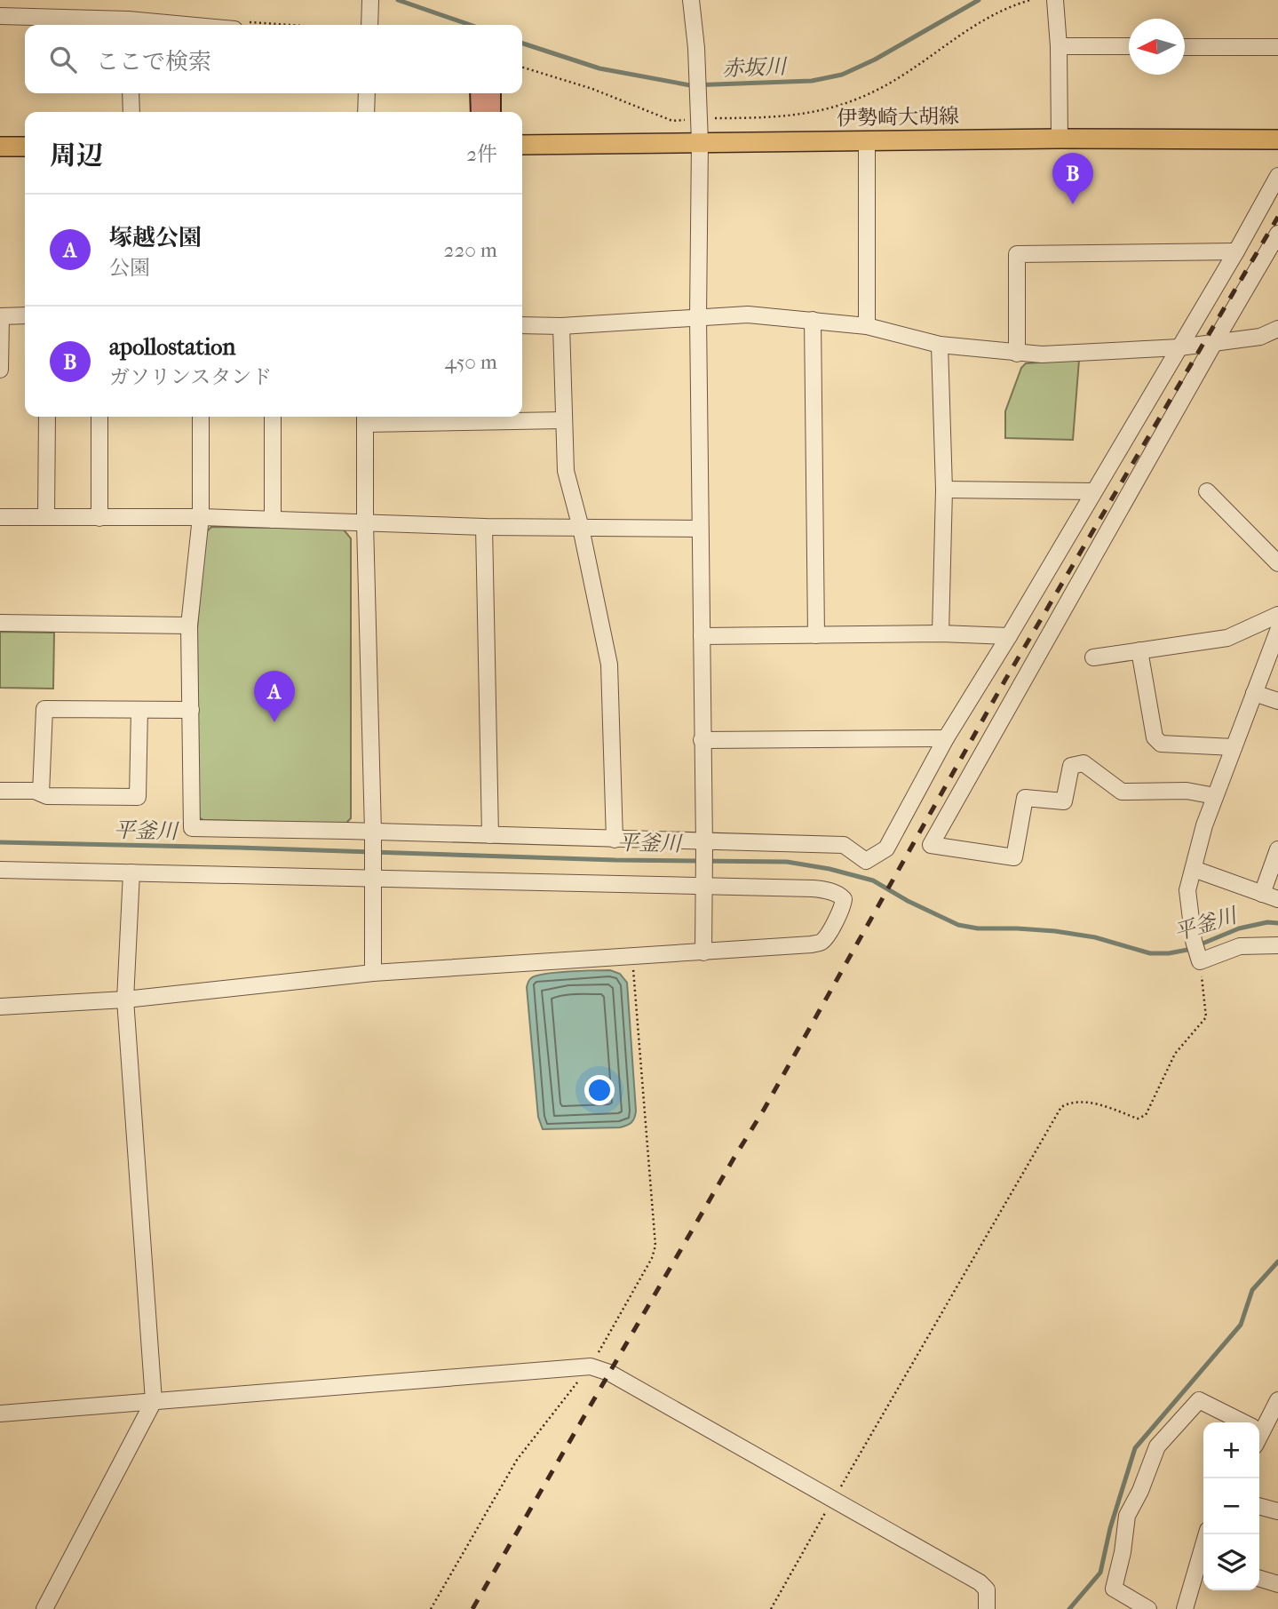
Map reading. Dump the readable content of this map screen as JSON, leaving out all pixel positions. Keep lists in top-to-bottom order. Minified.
{"streets":{"main road":["伊勢崎大胡線"]},"water":["赤坂川","平釜川"],"north":"left","page":{"search":"ここで検索","heading":["周辺","2件"],"pins":["B","A"],"list":[{"mark":"A","name":"塚越公園","note":"公園","value":"220 m"},{"mark":"B","name":"apollostation","note":"ガソリンスタンド","value":"450 m"}],"map_buttons":["+","−"]}}
